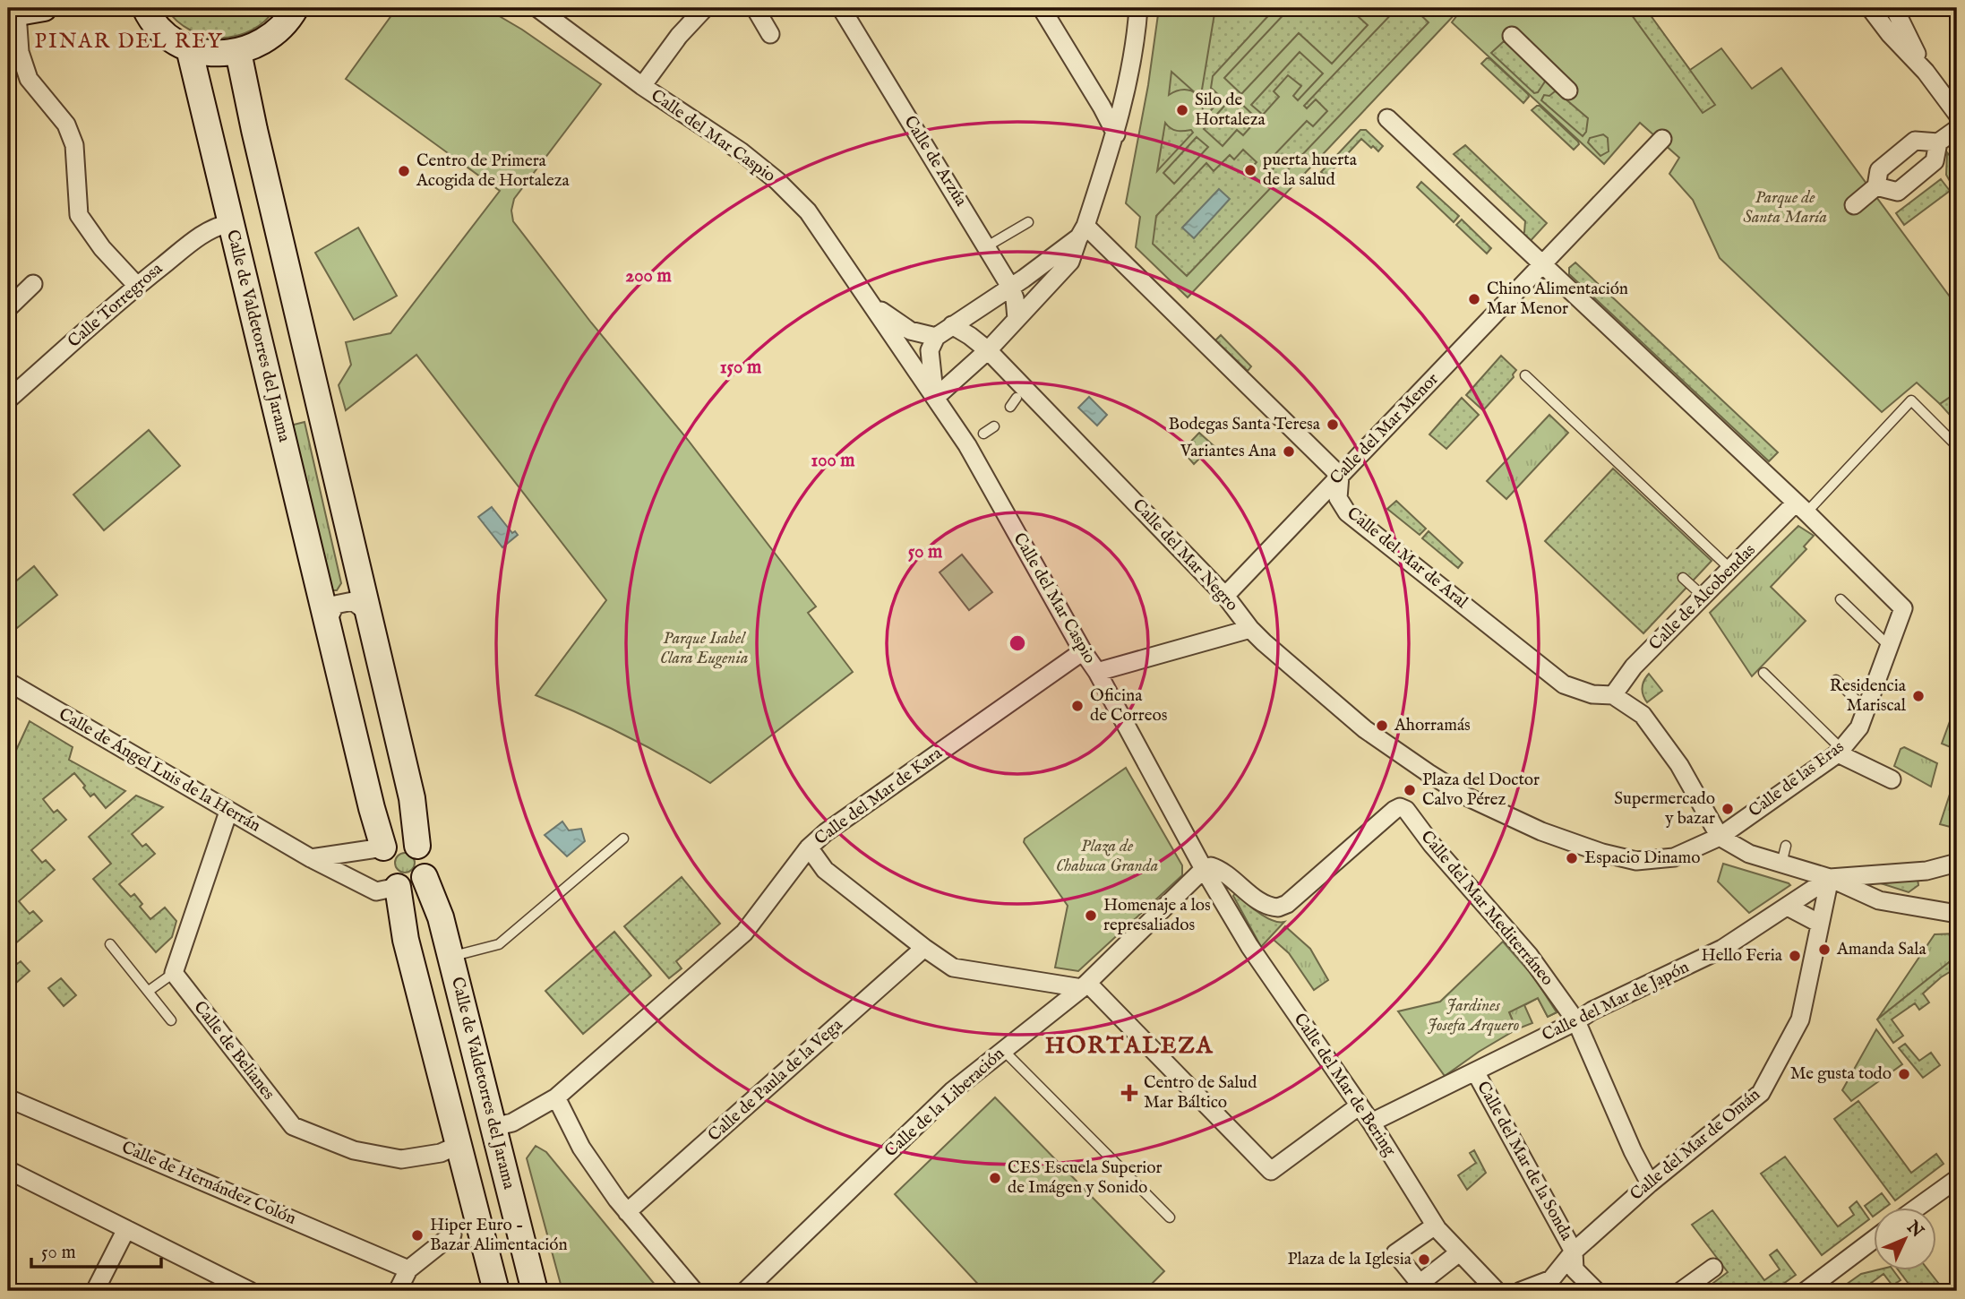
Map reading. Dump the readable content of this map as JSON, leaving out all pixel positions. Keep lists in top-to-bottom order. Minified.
{"streets":{"street":["Calle del Mar Caspio","Calle de Arzúa","Calle Torregrosa","Calle de Valdetorres del Jarama","Calle del Mar Menor","Calle del Mar Negro","Calle del Mar de Aral","Calle de Alcobendas","Calle de Ángel Luis de la Herrán","Calle de las Eras","Calle del Mar de Kara","Calle del Mar Mediterráneo","Calle del Mar de Japón","Calle de Belianes","Calle de Paula de la Vega","Calle del Mar de Bering","Calle de la Liberación","Calle del Mar de Omán","Calle del Mar de la Sonda","Calle de Hernández Colón"]},"crossings":[["Calle del Mar Caspio","Calle del Mar de Kara"],["Calle del Mar Caspio","Calle del Mar Mediterráneo"],["Calle del Mar Caspio","Calle del Mar de Bering"],["Calle del Mar Caspio","Calle de la Liberación"],["Calle Torregrosa","Calle de Valdetorres del Jarama"],["Calle de Valdetorres del Jarama","Calle de Ángel Luis de la Herrán"],["Calle de Valdetorres del Jarama","Calle del Mar de Kara"],["Calle del Mar Menor","Calle del Mar Negro"],["Calle del Mar Menor","Calle del Mar de Aral"],["Calle del Mar Negro","Calle de las Eras"],["Calle del Mar de Aral","Calle de Alcobendas"],["Calle del Mar de Aral","Calle de las Eras"],["Calle de Alcobendas","Calle de las Eras"],["Calle del Mar Mediterráneo","Calle del Mar de Japón"],["Calle del Mar Mediterráneo","Calle del Mar de Bering"],["Calle del Mar Mediterráneo","Calle de la Liberación"],["Calle del Mar Mediterráneo","Calle del Mar de Omán"],["Calle del Mar de Japón","Calle del Mar de Bering"],["Calle del Mar de Japón","Calle del Mar de Omán"],["Calle del Mar de Japón","Calle del Mar de la Sonda"],["Calle del Mar de Bering","Calle de la Liberación"],["Calle del Mar de Omán","Calle del Mar de la Sonda"]],"districts":["PINAR DEL REY","HORTALEZA"],"parks":["Parque de Santa María","Parque Isabel Clara Eugenia","Plaza de Chabuca Granda","Jardines Josefa Arquero"],"places":{"other":["Silo de Hortaleza","puerta huerta de la salud","Centro de Primera Acogida de Hortaleza","Chino Alimentación Mar Menor","Bodegas Santa Teresa","Variantes Ana","Residencia Mariscal","Oficina de Correos","Ahorramás","Plaza del Doctor Calvo Pérez","Supermercado y bazar","Espacio Dinamo","Homenaje a los represaliados","Amanda Sala","Hello Feria","Me gusta todo","CES Escuela Superior de Imágen y Sonido","Hiper Euro - Bazar Alimentación","Plaza de la Iglesia"],"health":["Centro de Salud Mar Báltico"]},"scale_bar":"50 m","north":"top right","rings":["200 m","150 m","100 m","50 m"]}
